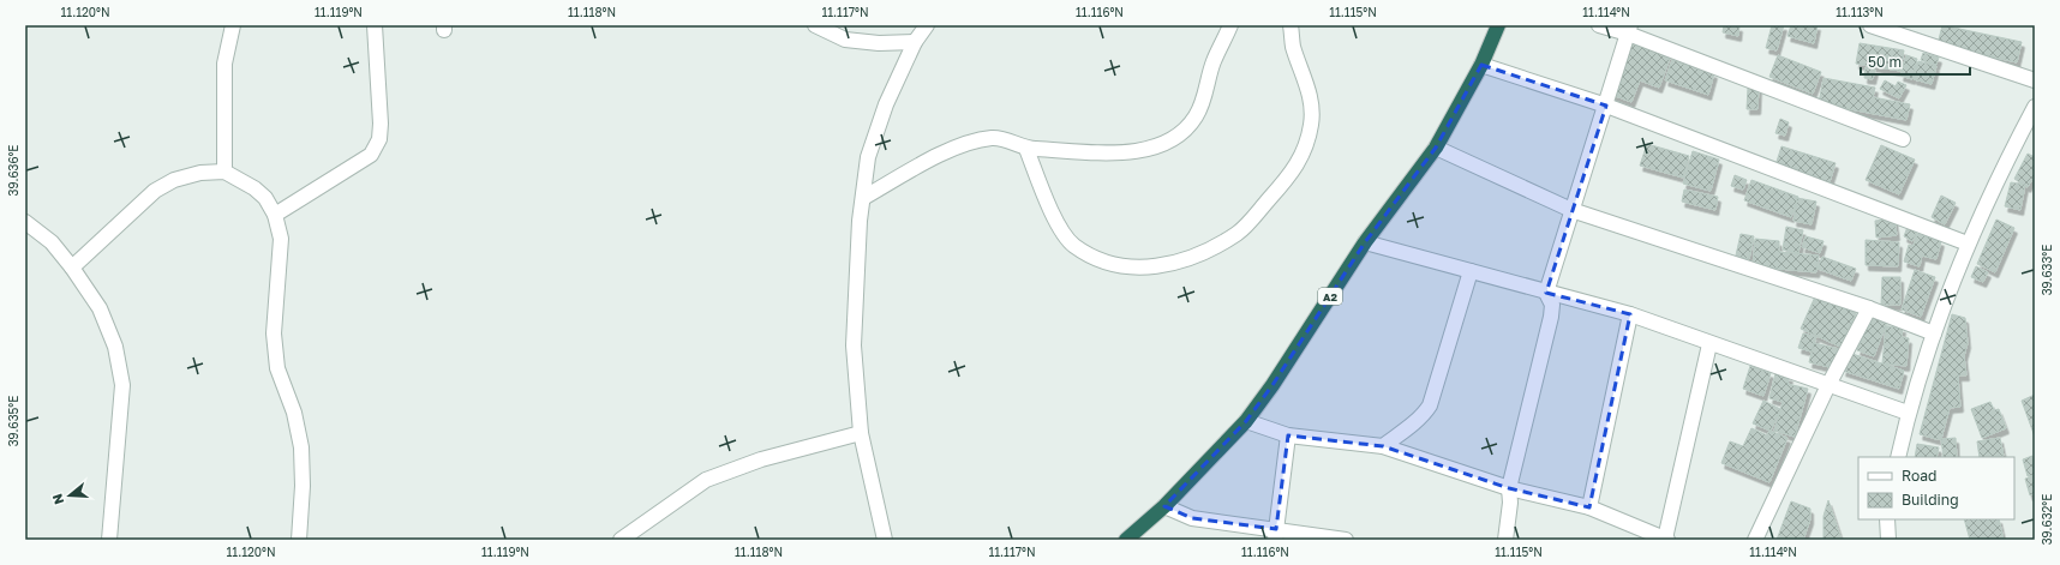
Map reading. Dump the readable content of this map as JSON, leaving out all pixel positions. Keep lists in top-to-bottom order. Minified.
{"streets":{"highway":["A2"]},"legend":["Road","Building"],"scale_bar":"50 m","north":"left","coordinates":["11.120°N","11.119°N","11.118°N","11.117°N","11.116°N","11.115°N","11.114°N","11.113°N","39.636°E","39.633°E","39.635°E","39.632°E"]}
